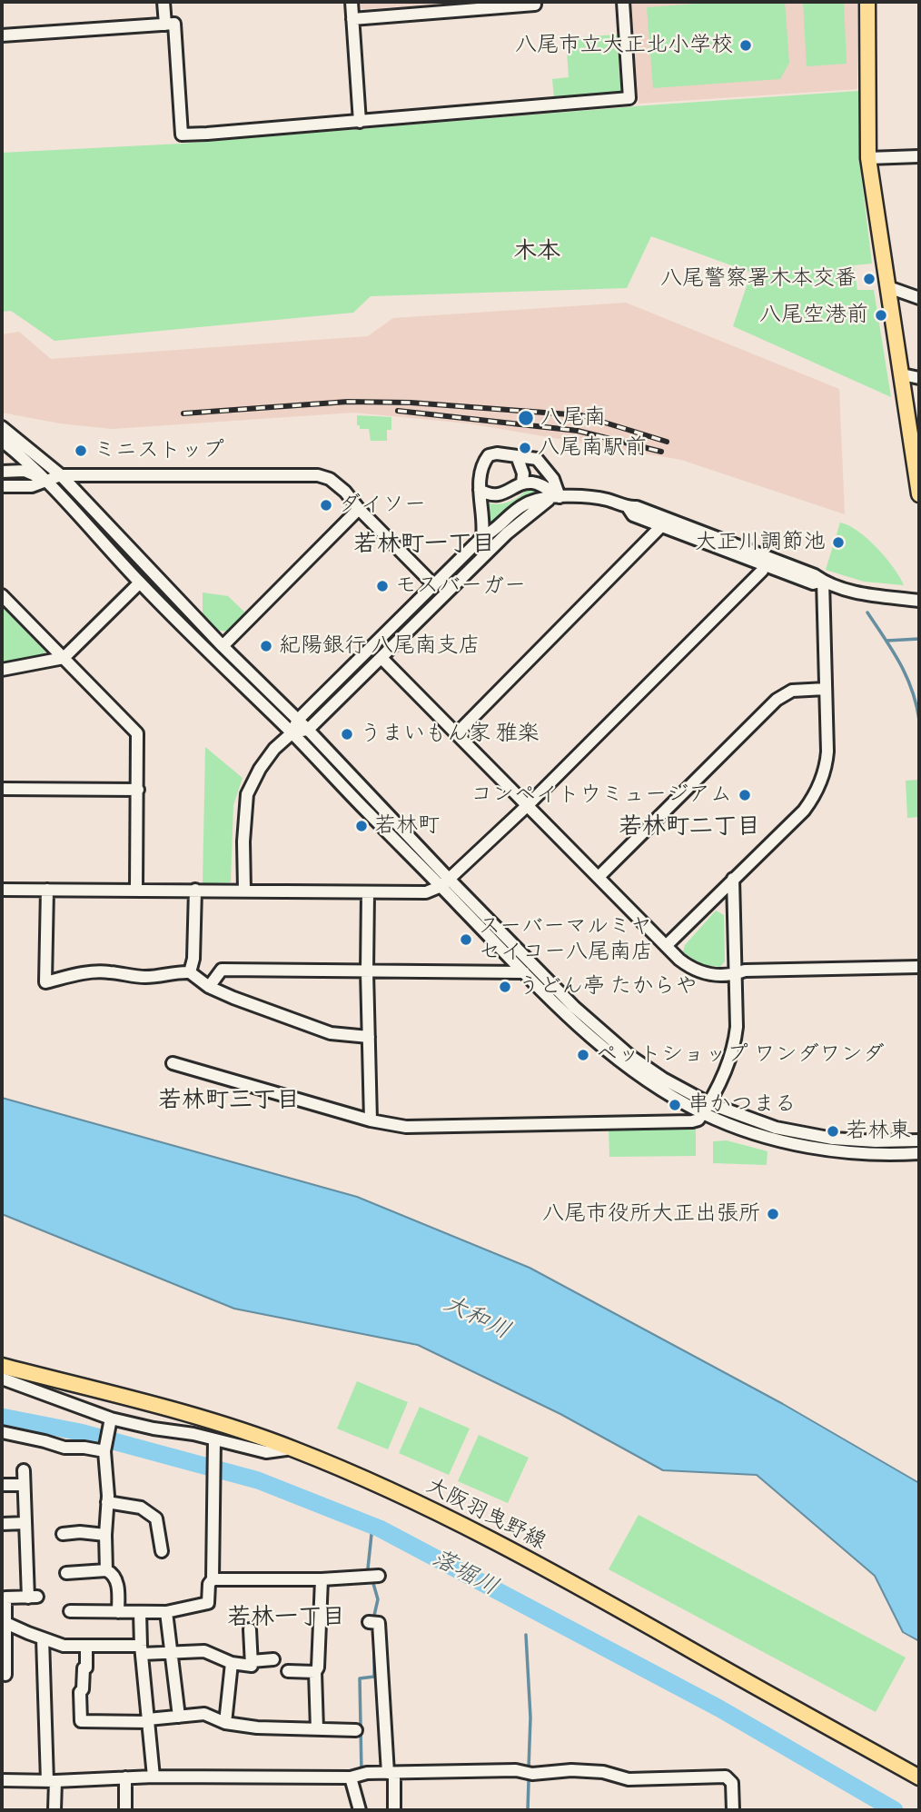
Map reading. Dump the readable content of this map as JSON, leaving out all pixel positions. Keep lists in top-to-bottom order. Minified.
{"streets":{"main road":["大阪羽曳野線"]},"districts":["木本","若林町一丁目","若林町二丁目","若林町三丁目","若林一丁目"],"water":["大和川","落堀川"],"places":["八尾市立大正北小学校","八尾警察署木本交番","八尾空港前","八尾南","八尾南駅前","ミニストップ","ダイソー","大正川調節池","モスバーガー","紀陽銀行 八尾南支店","うまいもん家 雅楽","コンペイトウミュージアム","若林町","スーバーマルミヤ セイコー八尾南店","うどん亭 たからや","ペットショップ ワンダワンダ","串かつまる","若林東","八尾市役所大正出張所"]}
